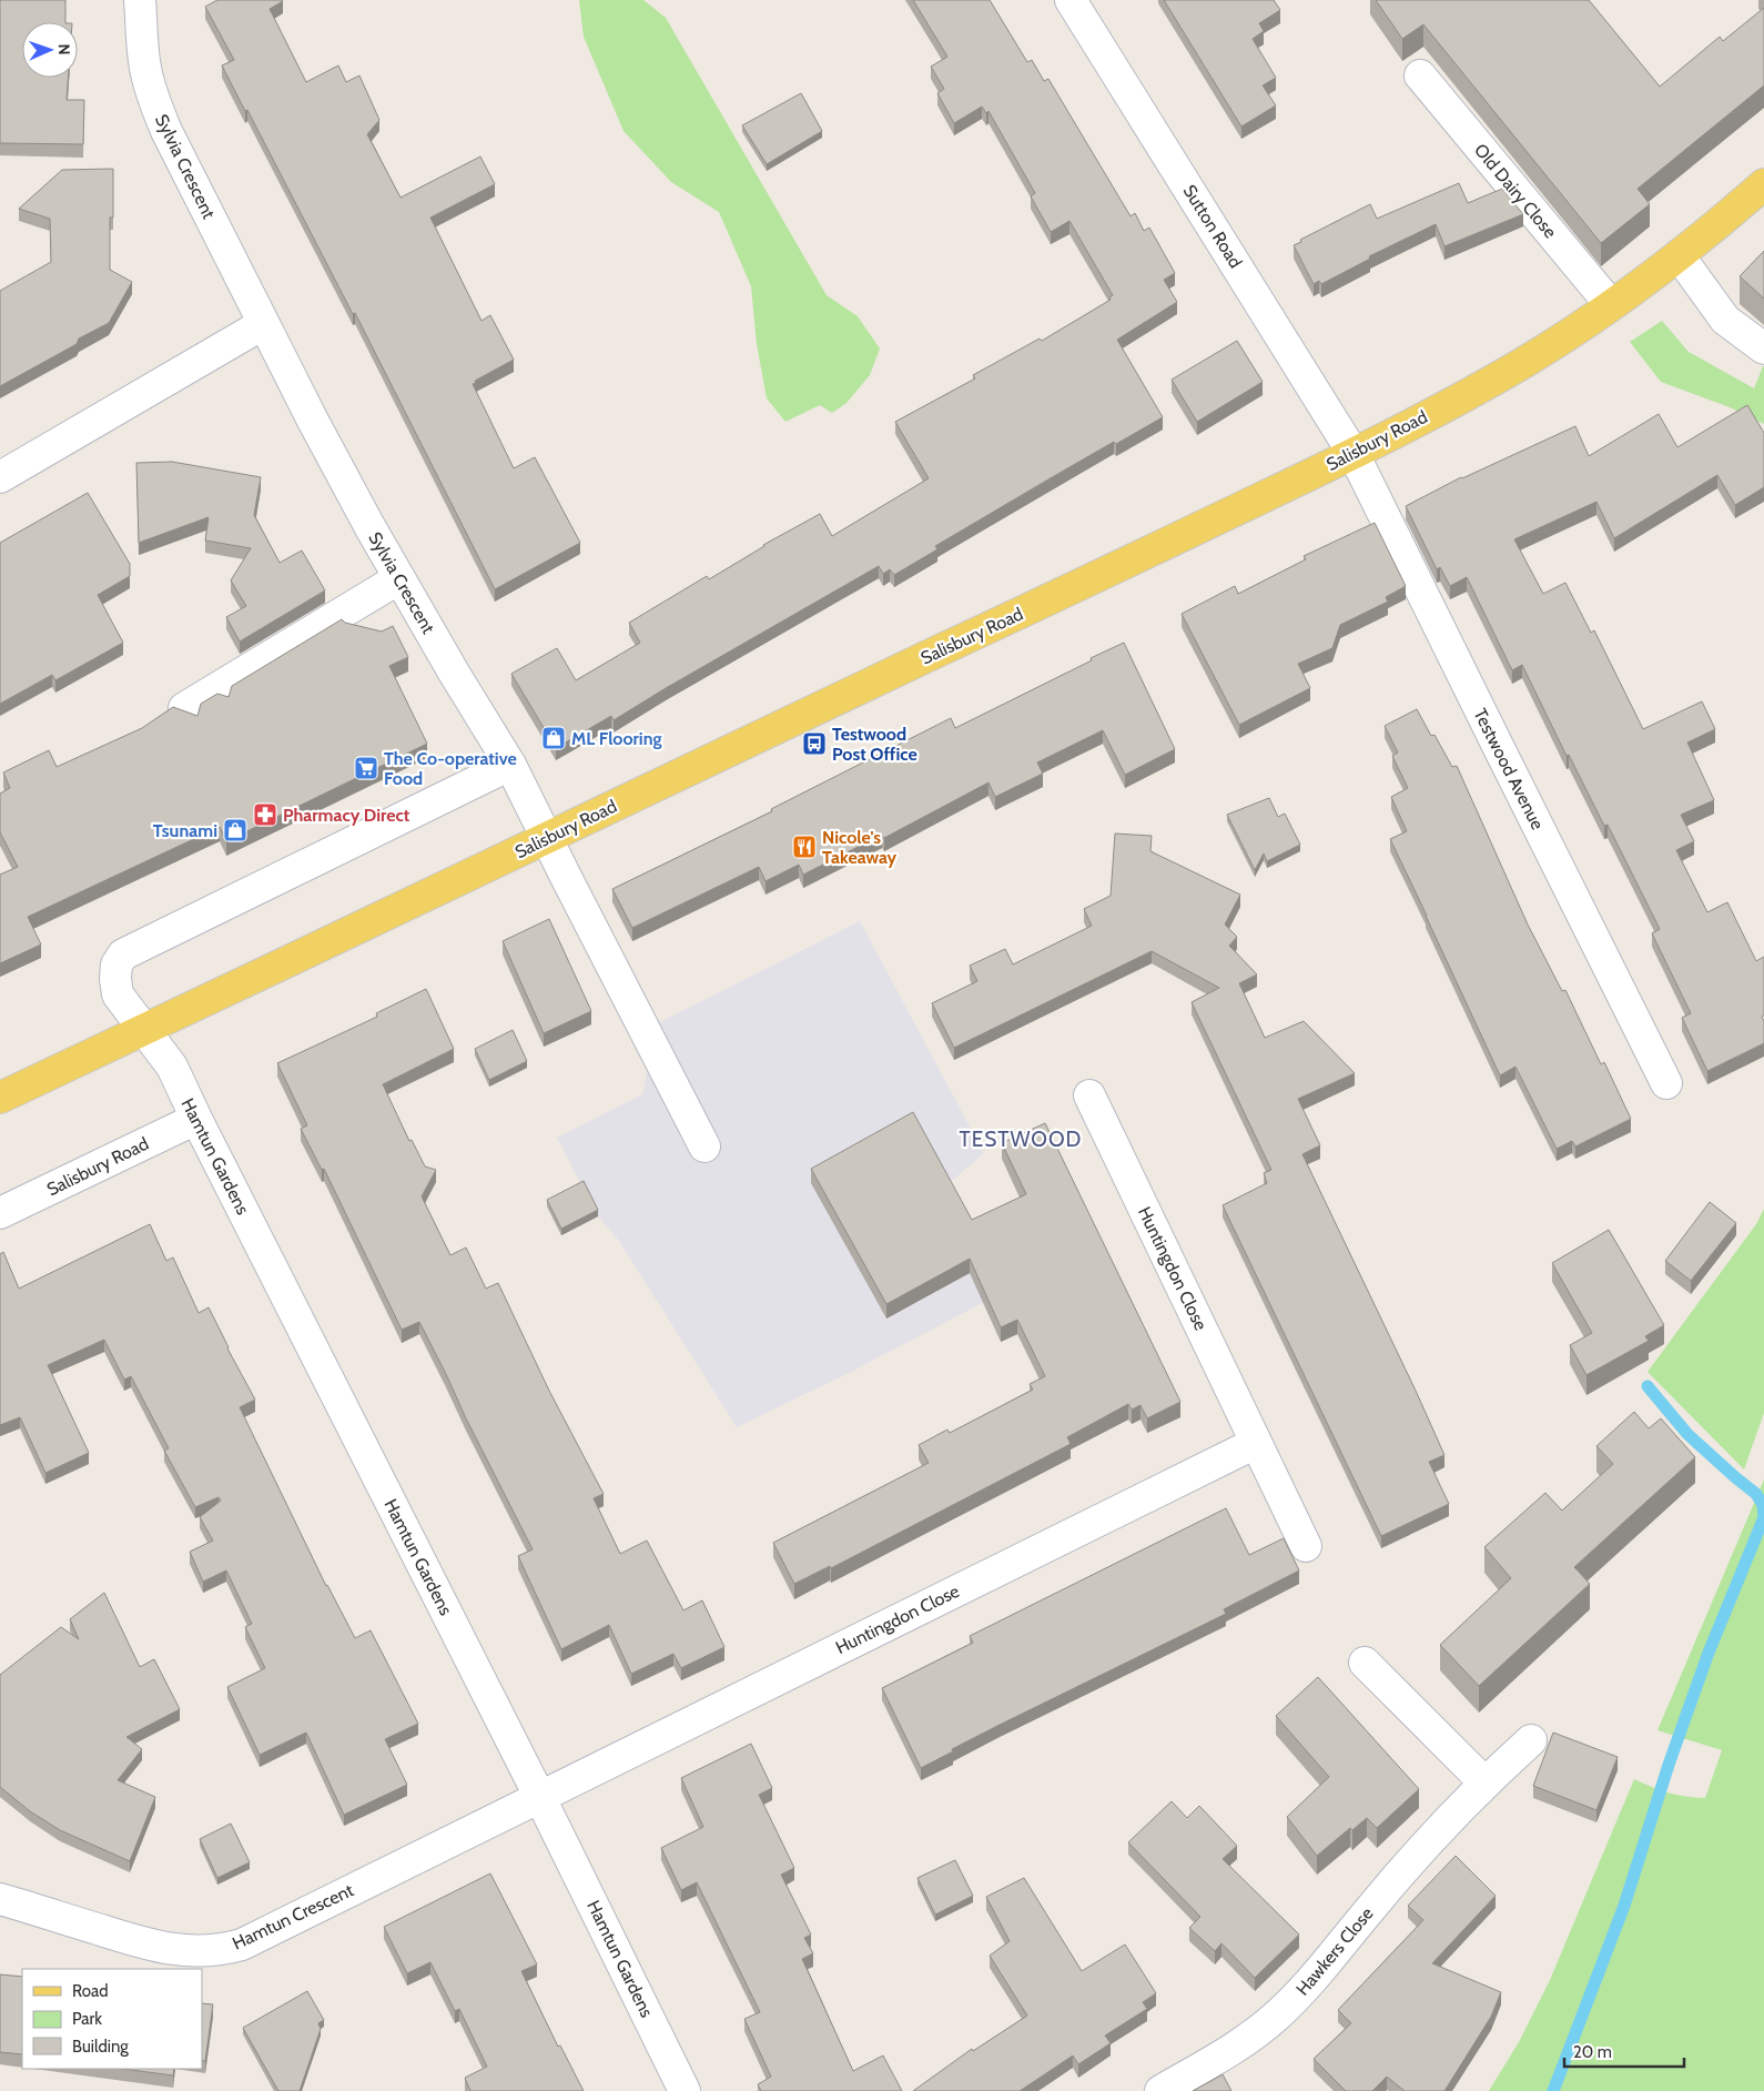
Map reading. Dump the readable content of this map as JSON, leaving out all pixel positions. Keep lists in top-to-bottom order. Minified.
{"streets":{"main road":["Salisbury Road"],"street":["Sylvia Crescent","Old Dairy Close","Sutton Road","Testwood Avenue","Hamtun Gardens","Huntingdon Close","Hamtun Crescent","Hawkers Close"]},"crossings":[["Sylvia Crescent","Salisbury Road"],["Old Dairy Close","Salisbury Road"],["Sutton Road","Salisbury Road"],["Sutton Road","Testwood Avenue"],["Salisbury Road","Testwood Avenue"],["Salisbury Road","Hamtun Gardens"],["Hamtun Gardens","Huntingdon Close"],["Hamtun Gardens","Hamtun Crescent"],["Huntingdon Close","Hamtun Crescent"]],"districts":["TESTWOOD"],"places":{"shop":["ML Flooring","Tsunami"],"bus stop":["Testwood Post Office"],"supermarket":["The Co-operative Food"],"pharmacy":["Pharmacy Direct"],"restaurant":["Nicole's Takeaway"]},"legend":["Road","Park","Building"],"scale_bar":"20 m","north":"right"}
